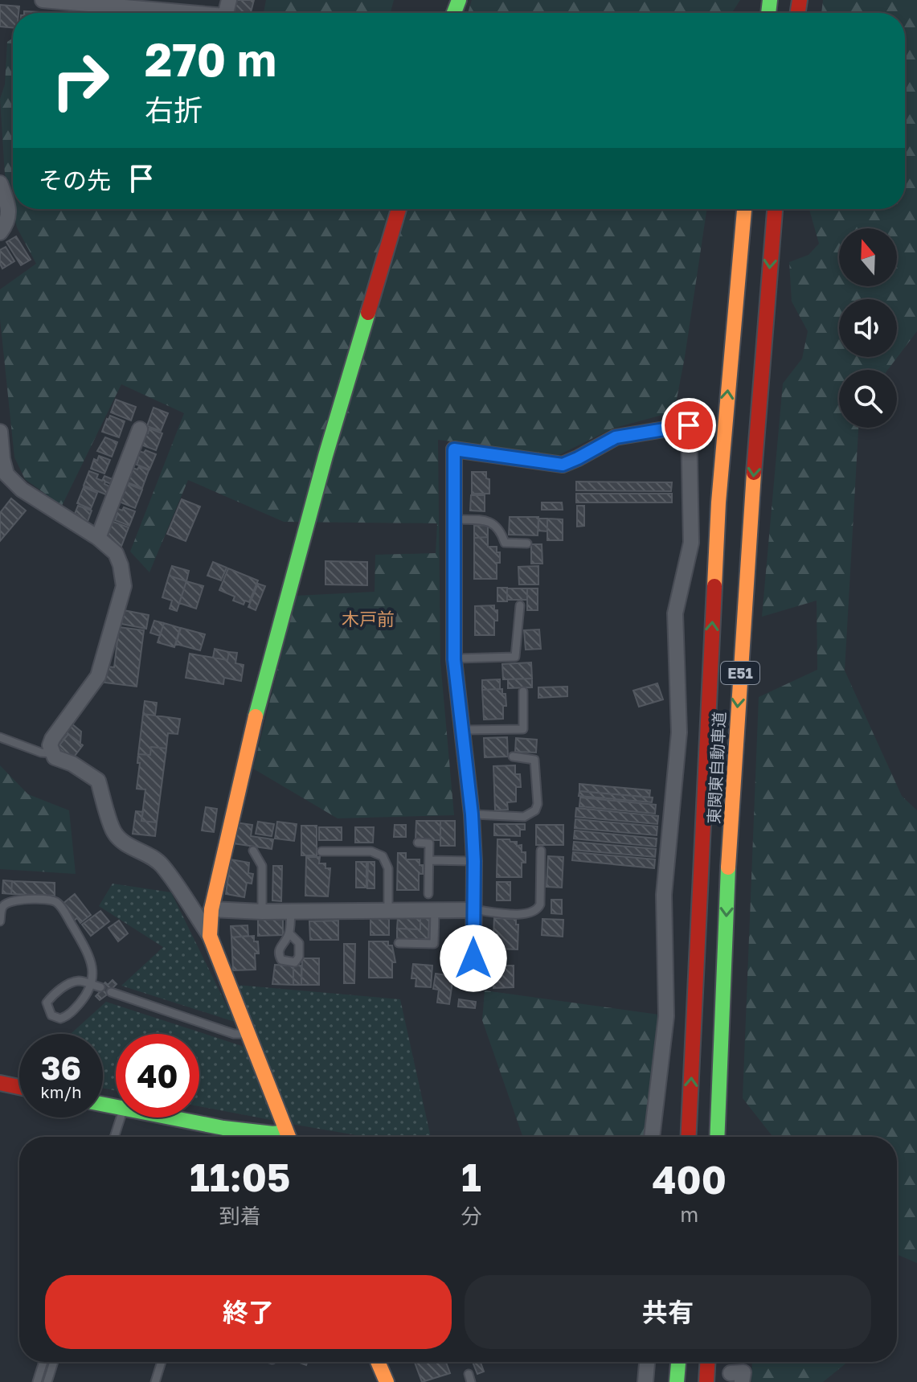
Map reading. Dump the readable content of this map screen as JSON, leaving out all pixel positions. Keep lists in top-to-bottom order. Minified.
{"streets":{"main road":["E51","東関東自動車道"]},"districts":["木戸前"],"north":"top","page":{"turn":["270 m","右折"],"then":"その先","speed":"36 km/h","limit":"40","eta":["11:05","到着","1","分","400","m"],"buttons":["終了","共有"]}}
